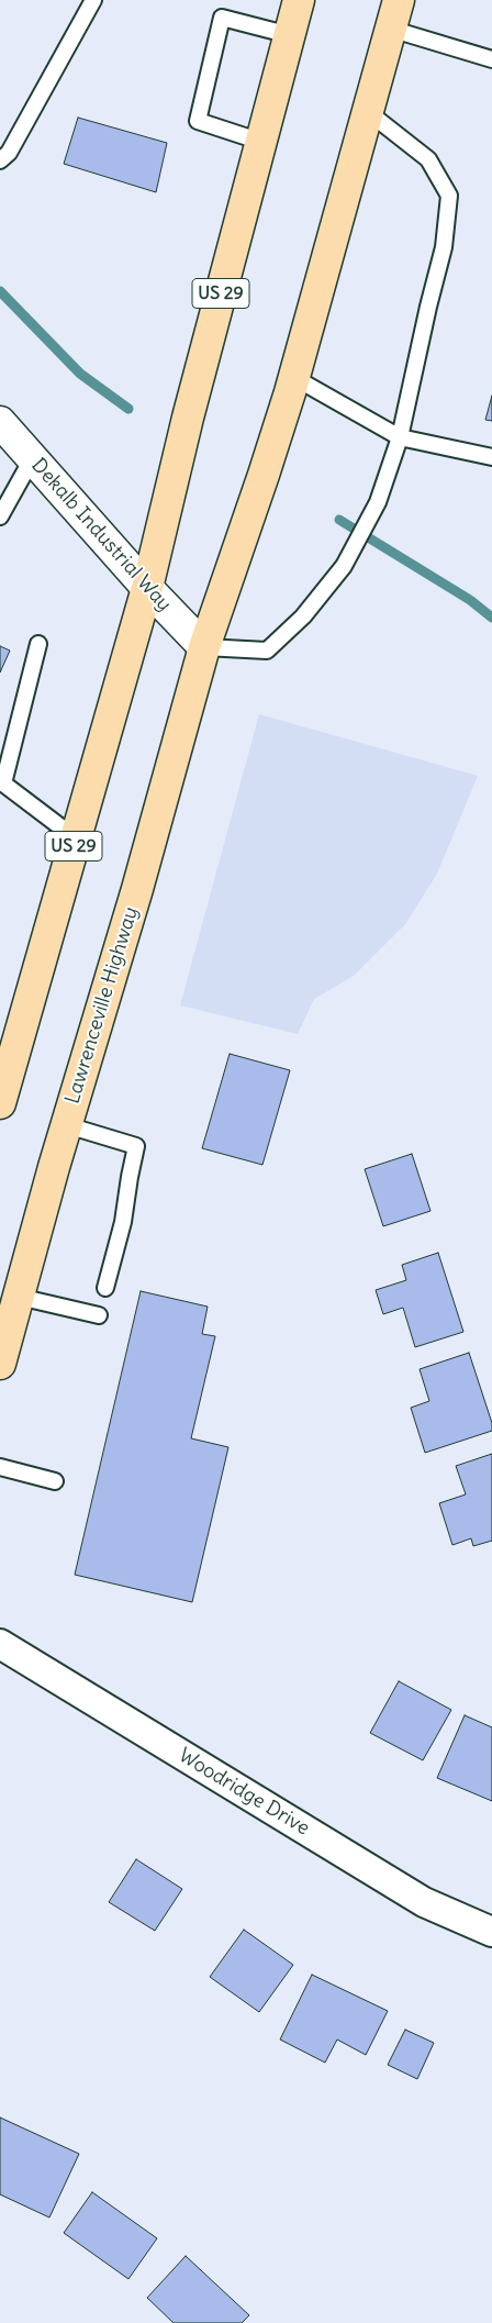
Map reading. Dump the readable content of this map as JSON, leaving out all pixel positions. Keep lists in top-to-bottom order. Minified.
{"streets":{"highway":["US 29","Lawrenceville Highway"],"main road":["Dekalb Industrial Way"],"street":["Woodridge Drive"]},"crossings":[["US 29","Dekalb Industrial Way"],["Dekalb Industrial Way","Lawrenceville Highway"]]}
